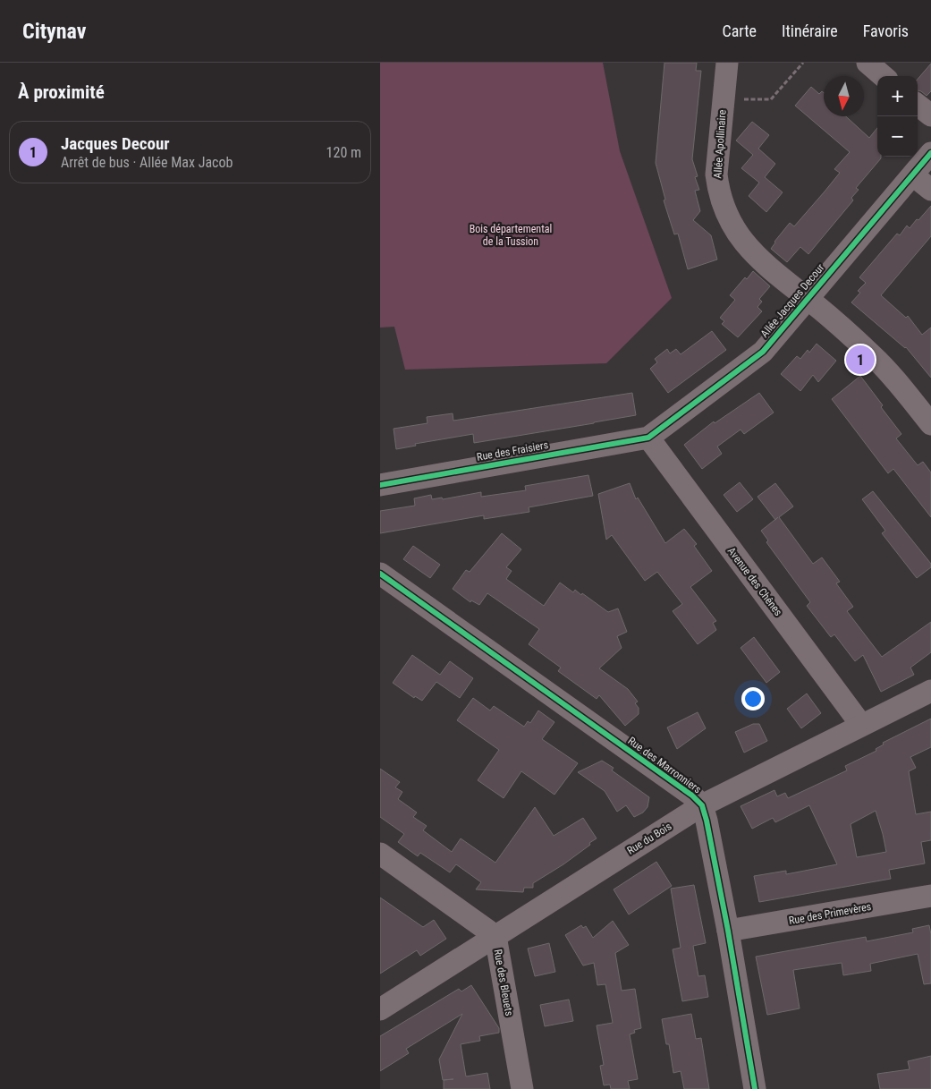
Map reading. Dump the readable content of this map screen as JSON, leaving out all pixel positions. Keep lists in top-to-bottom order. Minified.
{"streets":{"street":["Allée Apollinaire","Allée Jacques Decour","Rue des Fraisiers","Avenue des Chênes","Rue des Marronniers","Rue du Bois","Rue des Primevères","Rue des Bleuets"]},"crossings":[["Allée Apollinaire","Allée Jacques Decour"],["Allée Jacques Decour","Rue des Fraisiers"],["Allée Jacques Decour","Avenue des Chênes"],["Rue des Fraisiers","Avenue des Chênes"],["Avenue des Chênes","Rue du Bois"],["Rue des Marronniers","Rue du Bois"],["Rue des Marronniers","Rue des Primevères"],["Rue du Bois","Rue des Bleuets"]],"parks":["Bois départemental de la Tussion"],"north":"bottom","page":{"header":"Citynav","nav":["Carte","Itinéraire","Favoris"],"heading":"À proximité","map_buttons":["+","−"],"list":[{"mark":"1","name":"Jacques Decour","note":"Arrêt de bus · Allée Max Jacob","value":"120 m"}],"pins":"1"}}
